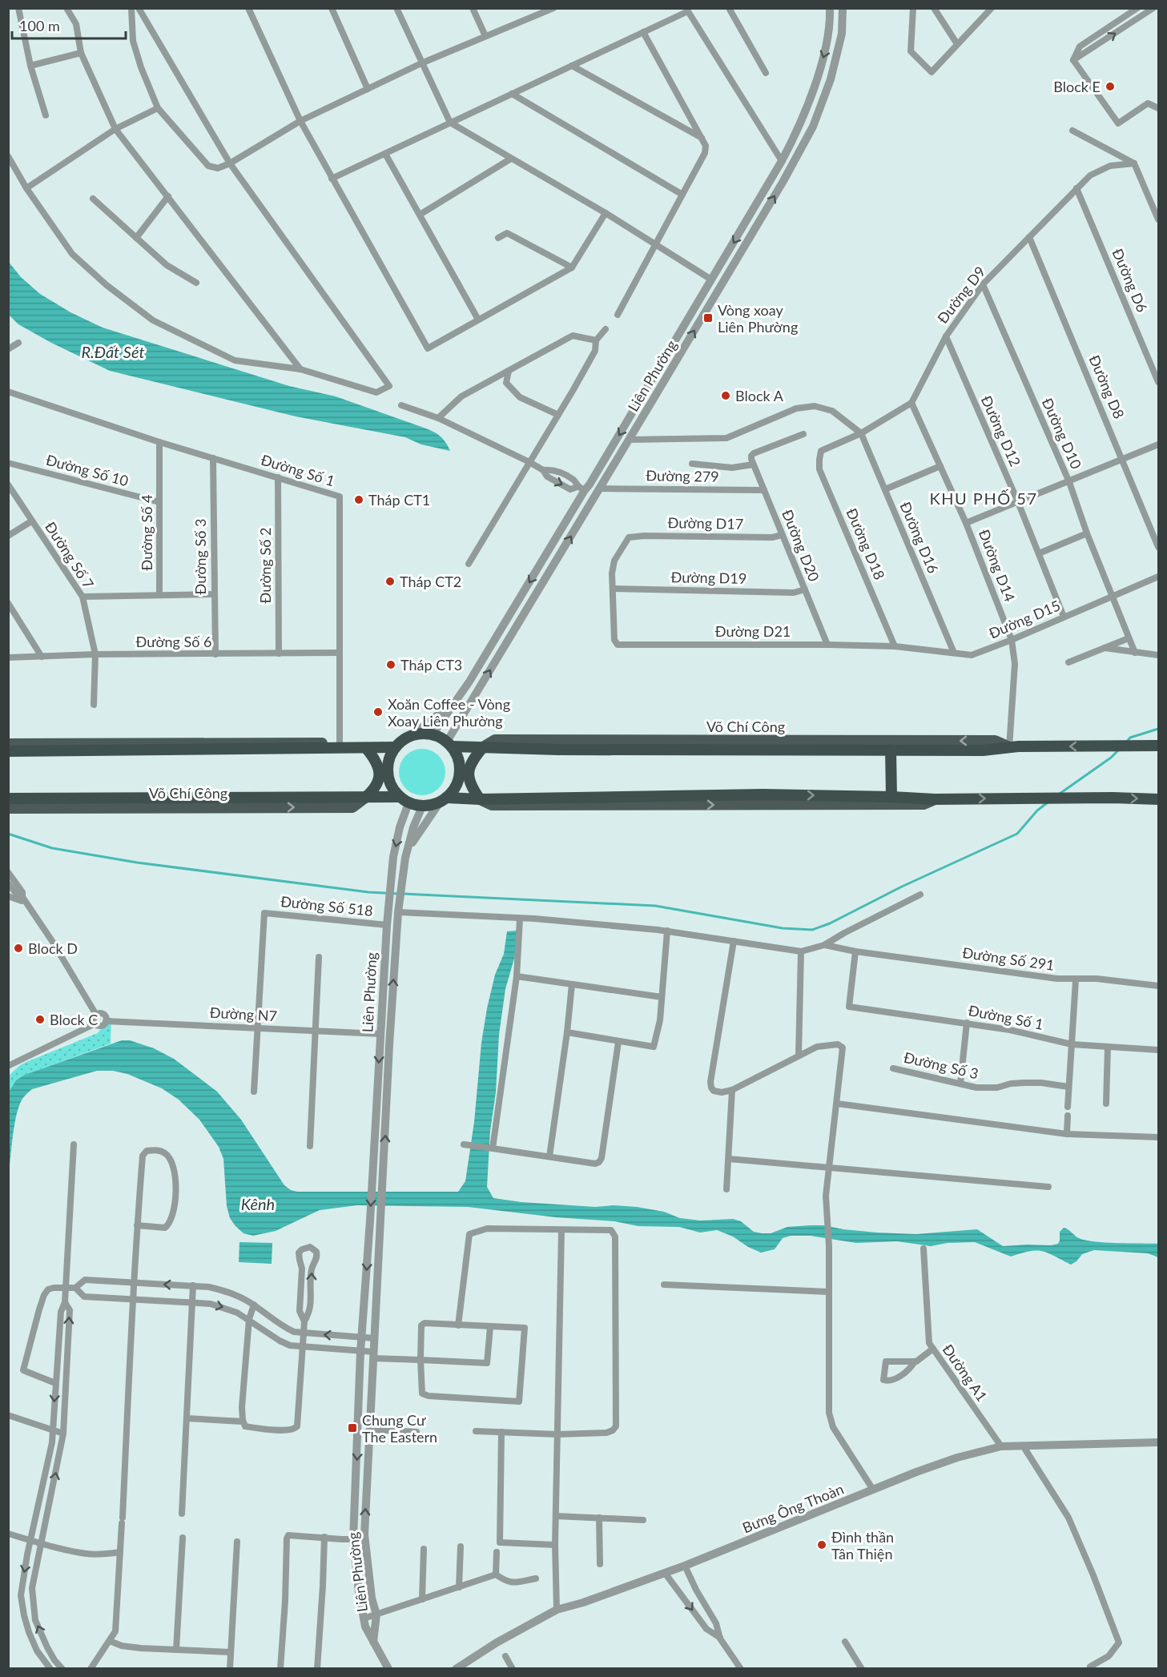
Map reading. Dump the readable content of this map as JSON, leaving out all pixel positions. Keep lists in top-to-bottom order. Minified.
{"streets":{"highway":["Võ Chí Công"],"street":["Đường D6","Đường D9","Liên Phường","Đường D8","Đường D12","Đường D10","Đường Số 10","Đường Số 1","Đường 279","Đường D17","Đường Số 4","Đường D16","Đường D18","Đường D20","Đường Số 7","Đường Số 3","Đường Số 2","Đường D14","Đường D19","Đường D15","Đường D21","Đường Số 6","Đường Số 518","Đường Số 291","Đường N7","Đường A1","Bưng Ông Thoàn"]},"crossings":[["Đường D6","Đường D9"],["Đường D9","Đường D8"],["Đường D9","Đường D12"],["Đường D9","Đường D10"],["Đường D9","Đường D14"],["Liên Phường","Đường 279"],["Liên Phường","Võ Chí Công"],["Liên Phường","Đường Số 518"],["Liên Phường","Đường N7"],["Đường D12","Đường D15"],["Đường D10","Đường D15"],["Đường Số 10","Đường Số 4"],["Đường Số 1","Đường Số 4"],["Đường Số 1","Đường Số 3"],["Đường Số 1","Đường Số 2"],["Đường Số 1","Đường Số 6"],["Đường Số 1","Đường Số 291"],["Đường 279","Đường D20"],["Đường D17","Đường D20"],["Đường D17","Đường D19"],["Đường D17","Đường D21"],["Đường D16","Đường D18"],["Đường D16","Đường D15"],["Đường D18","Đường D15"],["Đường D18","Đường D21"],["Đường D20","Đường D19"],["Đường D20","Đường D21"],["Đường Số 7","Đường Số 6"],["Đường Số 3","Đường Số 6"],["Đường Số 2","Đường Số 6"],["Đường D14","Đường D15"],["Đường D14","Võ Chí Công"],["Đường D19","Đường D21"],["Đường D15","Đường D21"],["Đường Số 518","Đường N7"],["Đường A1","Bưng Ông Thoàn"]],"districts":["KHU PHỐ 57"],"water":["R.Đất Sét","Kênh"],"places":{"other":["Block E","Block A","Tháp CT1","Tháp CT2","Tháp CT3","Xoăn Coffee - Vòng Xoay Liên Phường","Block D","Block C","Đình thần Tân Thiện"],"transit":["Vòng xoay Liên Phường","Chung Cư The Eastern"]},"scale_bar":"100 m"}
